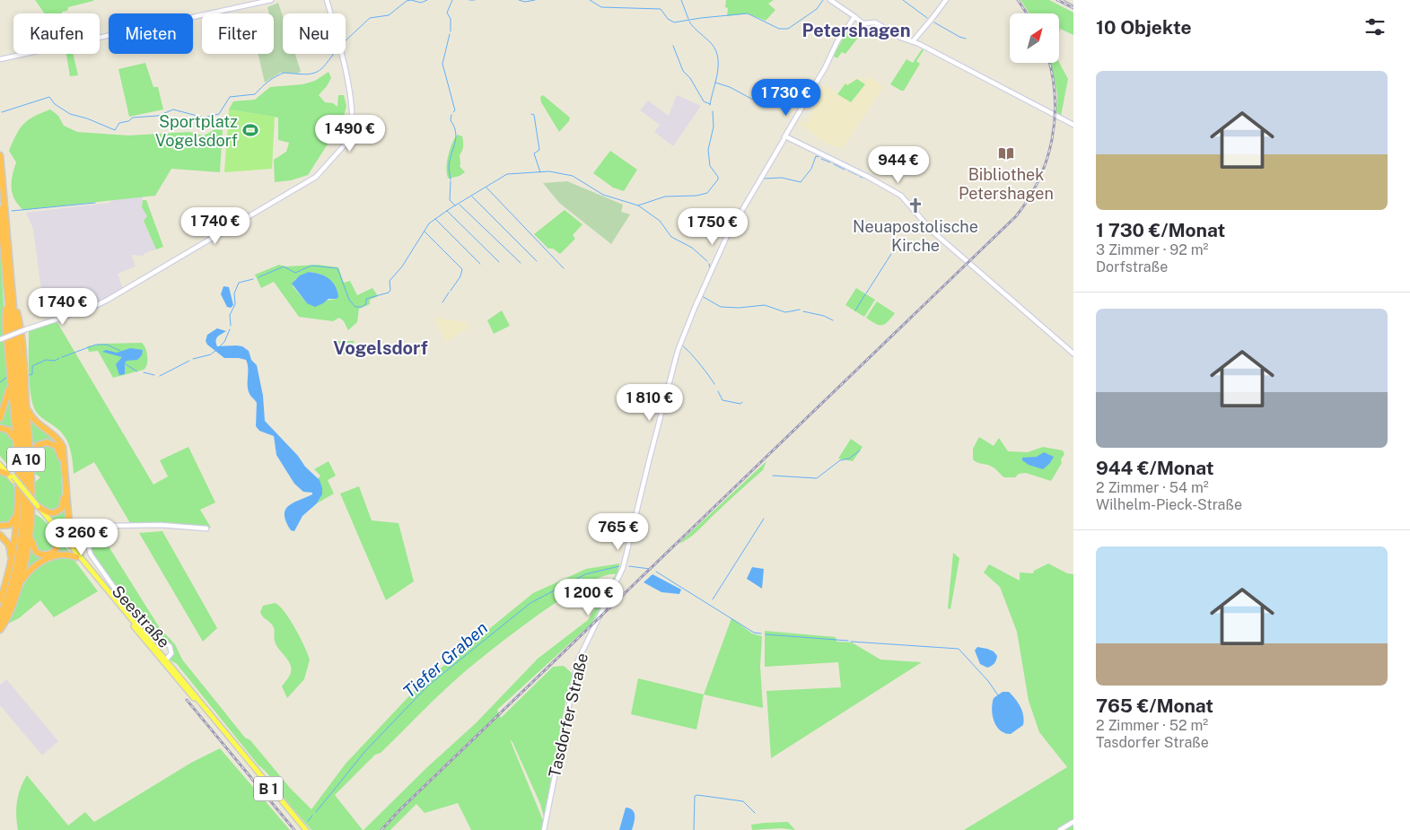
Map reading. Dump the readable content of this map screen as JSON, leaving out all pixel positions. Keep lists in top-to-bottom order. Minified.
{"streets":{"highway":["A 10"],"main road":["B 1"],"street":["Seestraße","Tasdorfer Straße"]},"crossings":[["Seestraße","B 1"]],"districts":["Petershagen","Vogelsdorf"],"water":["Tiefer Graben"],"places":{"sports":["Sportplatz Vogelsdorf"],"library":["Bibliothek Petershagen"],"church":["Neuapostolische Kirche"]},"north":"top right","page":{"heading":"10 Objekte","chip":["Kaufen","Mieten","Filter","Neu"],"list":[{"name":"1 730 €/Monat","note":"3 Zimmer · 92 m² · Dorfstraße"},{"name":"944 €/Monat","note":"2 Zimmer · 54 m² · Wilhelm-Pieck-Straße"},{"name":"765 €/Monat","note":"2 Zimmer · 52 m² · Tasdorfer Straße"}],"price":["1 730 €","1 490 €","944 €","1 740 €","1 750 €","1 740 €","1 810 €","765 €","3 260 €","1 200 €"]}}
